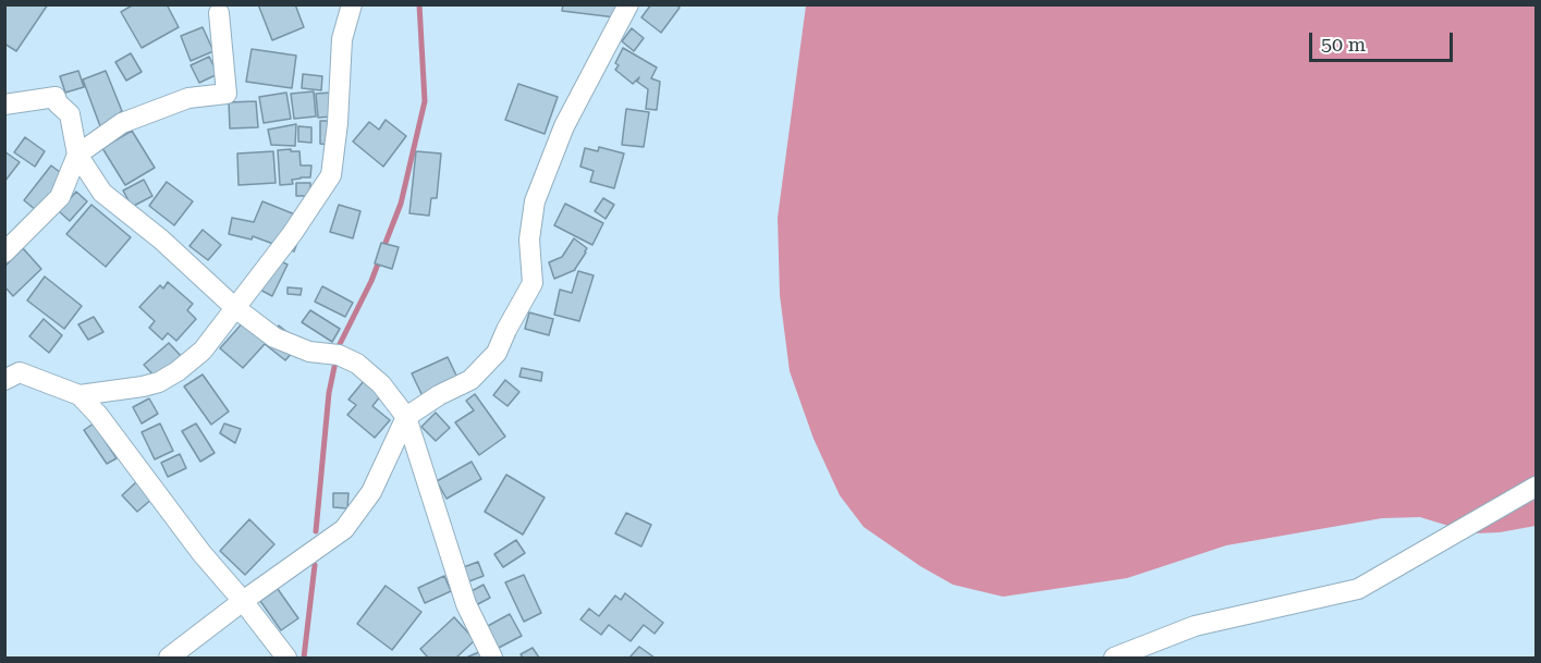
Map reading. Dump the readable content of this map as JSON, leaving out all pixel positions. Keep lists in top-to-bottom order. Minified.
{"scale_bar":"50 m"}
